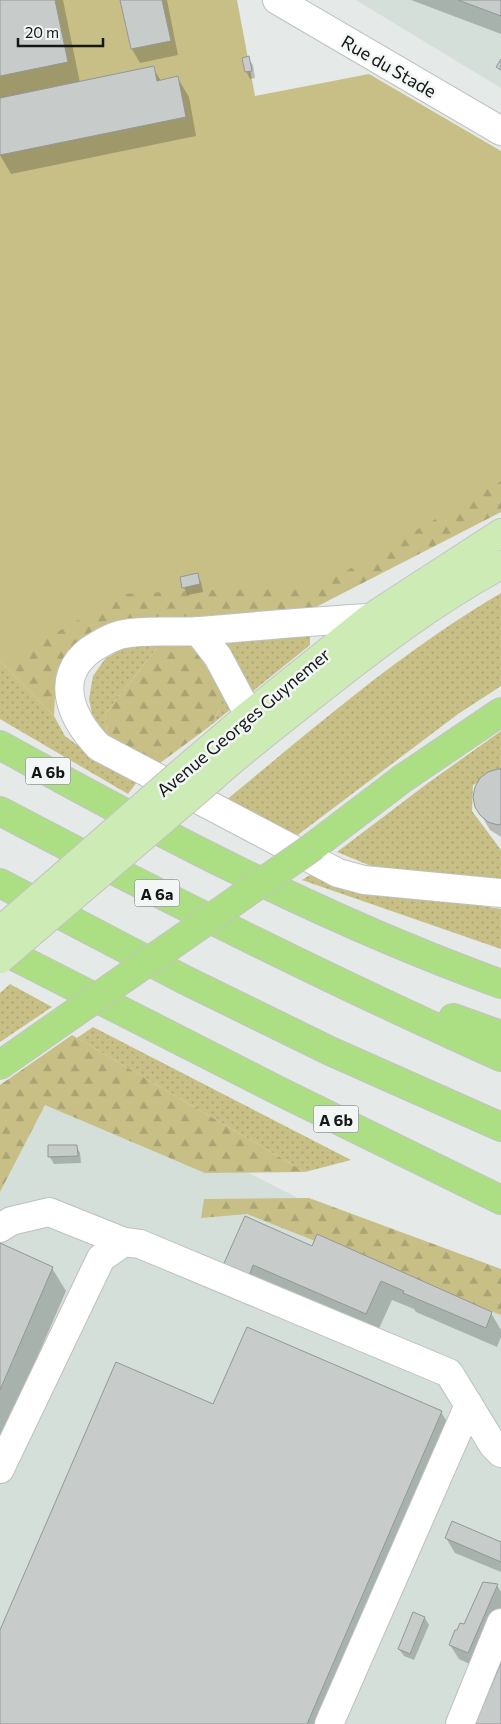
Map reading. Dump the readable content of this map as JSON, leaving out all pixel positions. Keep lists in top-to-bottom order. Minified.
{"streets":{"highway":["A 6b","A 6a"],"main road":["Avenue Georges Guynemer"],"street":["Rue du Stade"]},"scale_bar":"20 m"}
